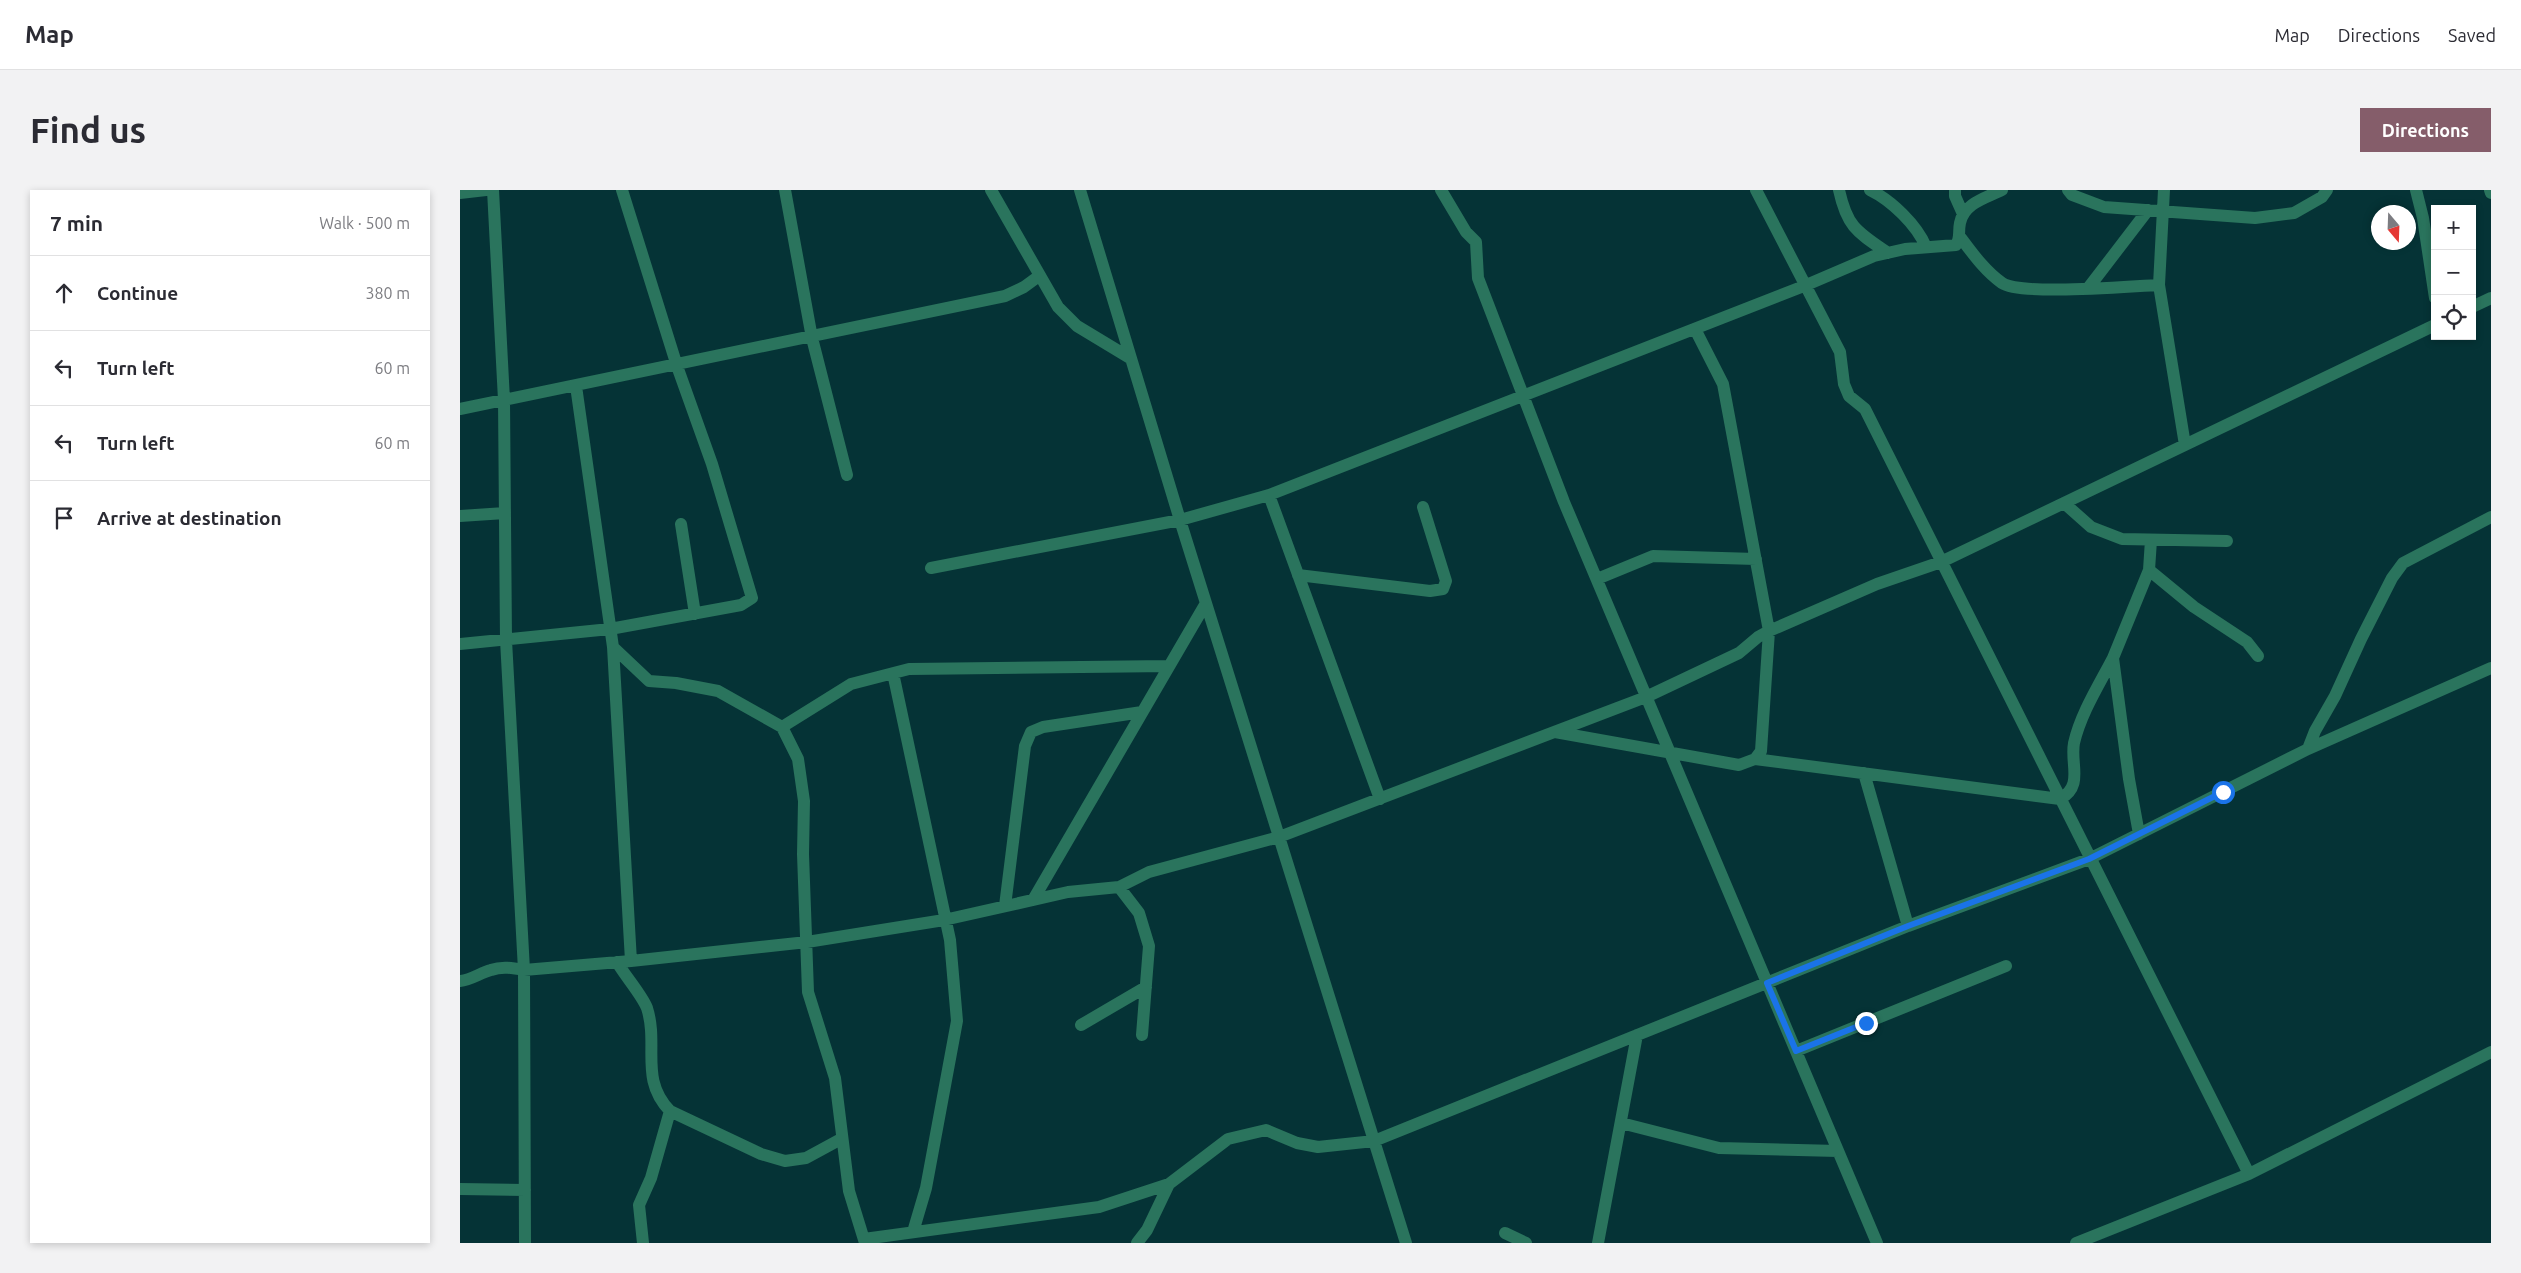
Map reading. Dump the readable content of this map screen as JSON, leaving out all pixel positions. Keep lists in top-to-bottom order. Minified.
{"north":"bottom","page":{"header":"Map","nav":["Map","Directions","Saved"],"buttons":"Directions","title":"Find us","heading":["7 min","Walk · 500 m"],"map_buttons":["+","−"],"list":[["Continue","380 m"],["Turn left","60 m"],["Turn left","60 m"],"Arrive at destination"]}}
